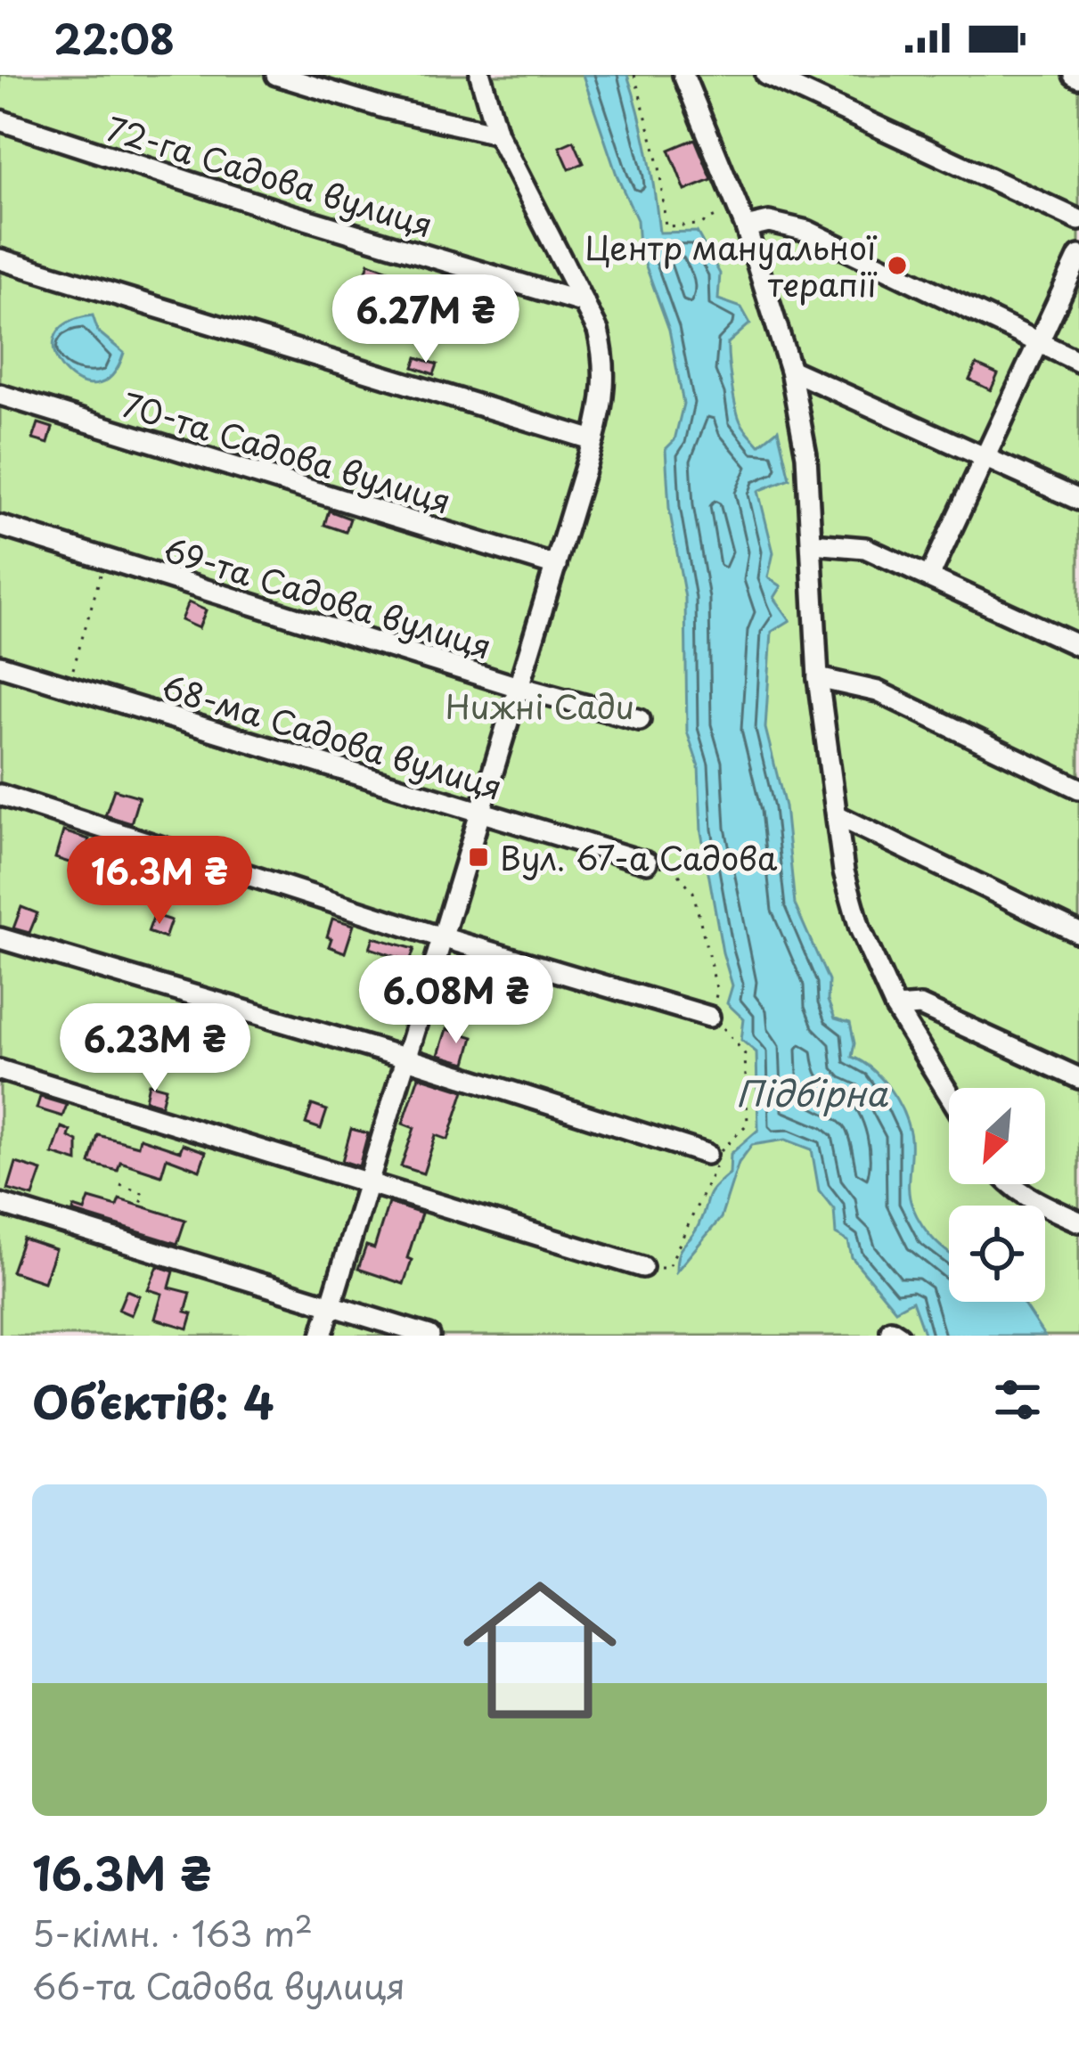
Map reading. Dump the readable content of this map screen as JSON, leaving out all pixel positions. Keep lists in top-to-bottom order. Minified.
{"streets":{"street":["72-га Садова вулиця","70-та Садова вулиця","69-та Садова вулиця","68-ма Садова вулиця"]},"water":["Підбірна"],"parks":["Нижні Сади"],"places":{"other":["Центр мануальної терапії"],"transit":["Вул. 67-а Садова"]},"north":"bottom left","page":{"status":"22:08","price":["6.27M ₴","16.3M ₴","6.08M ₴","6.23M ₴"],"heading":"Об’єктів: 4","list":[{"name":"16.3M ₴","note":"5-кімн. · 163 m² · 66-та Садова вулиця"}]}}
